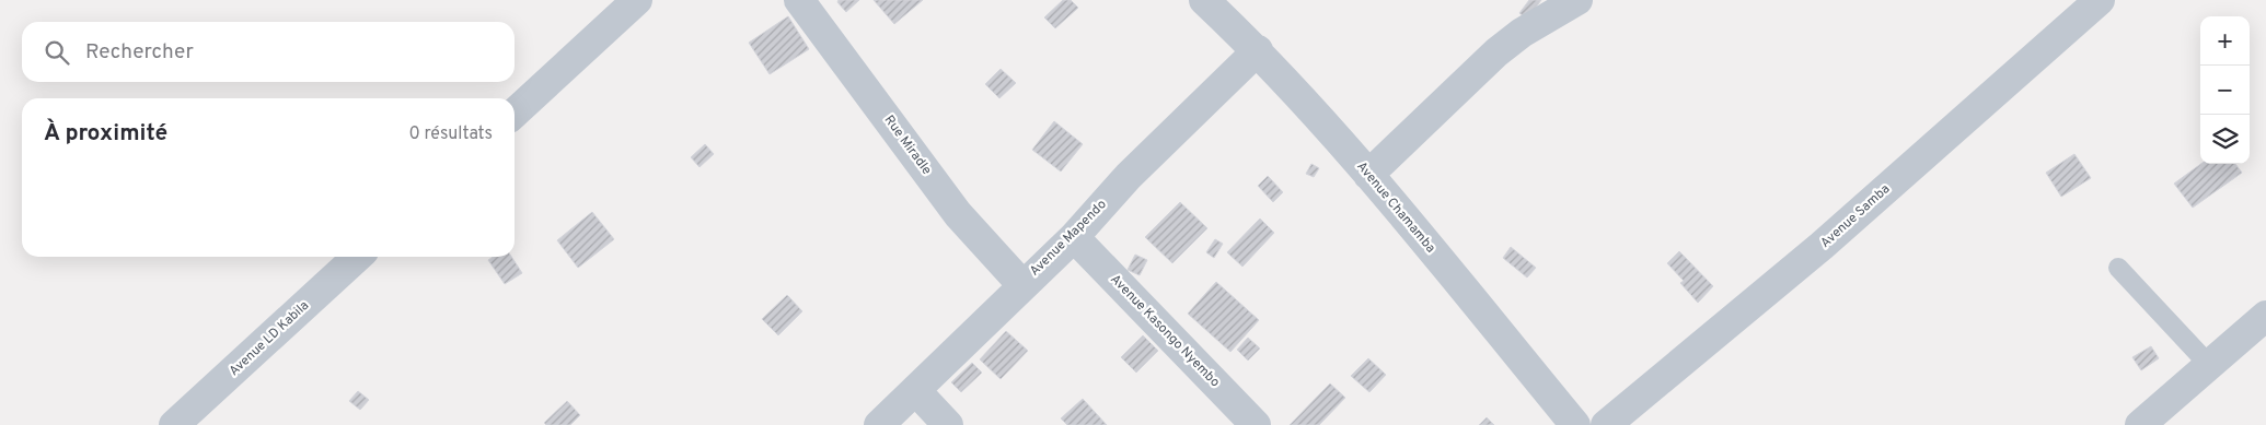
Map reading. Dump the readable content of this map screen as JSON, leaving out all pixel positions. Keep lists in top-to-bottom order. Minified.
{"streets":{"street":["Rue Miradle","Avenue Chamamba","Avenue Samba","Avenue Mapendo","Avenue Kasongo Nyembo","Avenue LD Kabila"]},"crossings":[["Rue Miradle","Avenue Mapendo"],["Avenue Chamamba","Avenue Mapendo"],["Avenue Mapendo","Avenue Kasongo Nyembo"]],"page":{"map_buttons":["+","−"],"search":"Rechercher","heading":["À proximité","0 résultats"]}}
